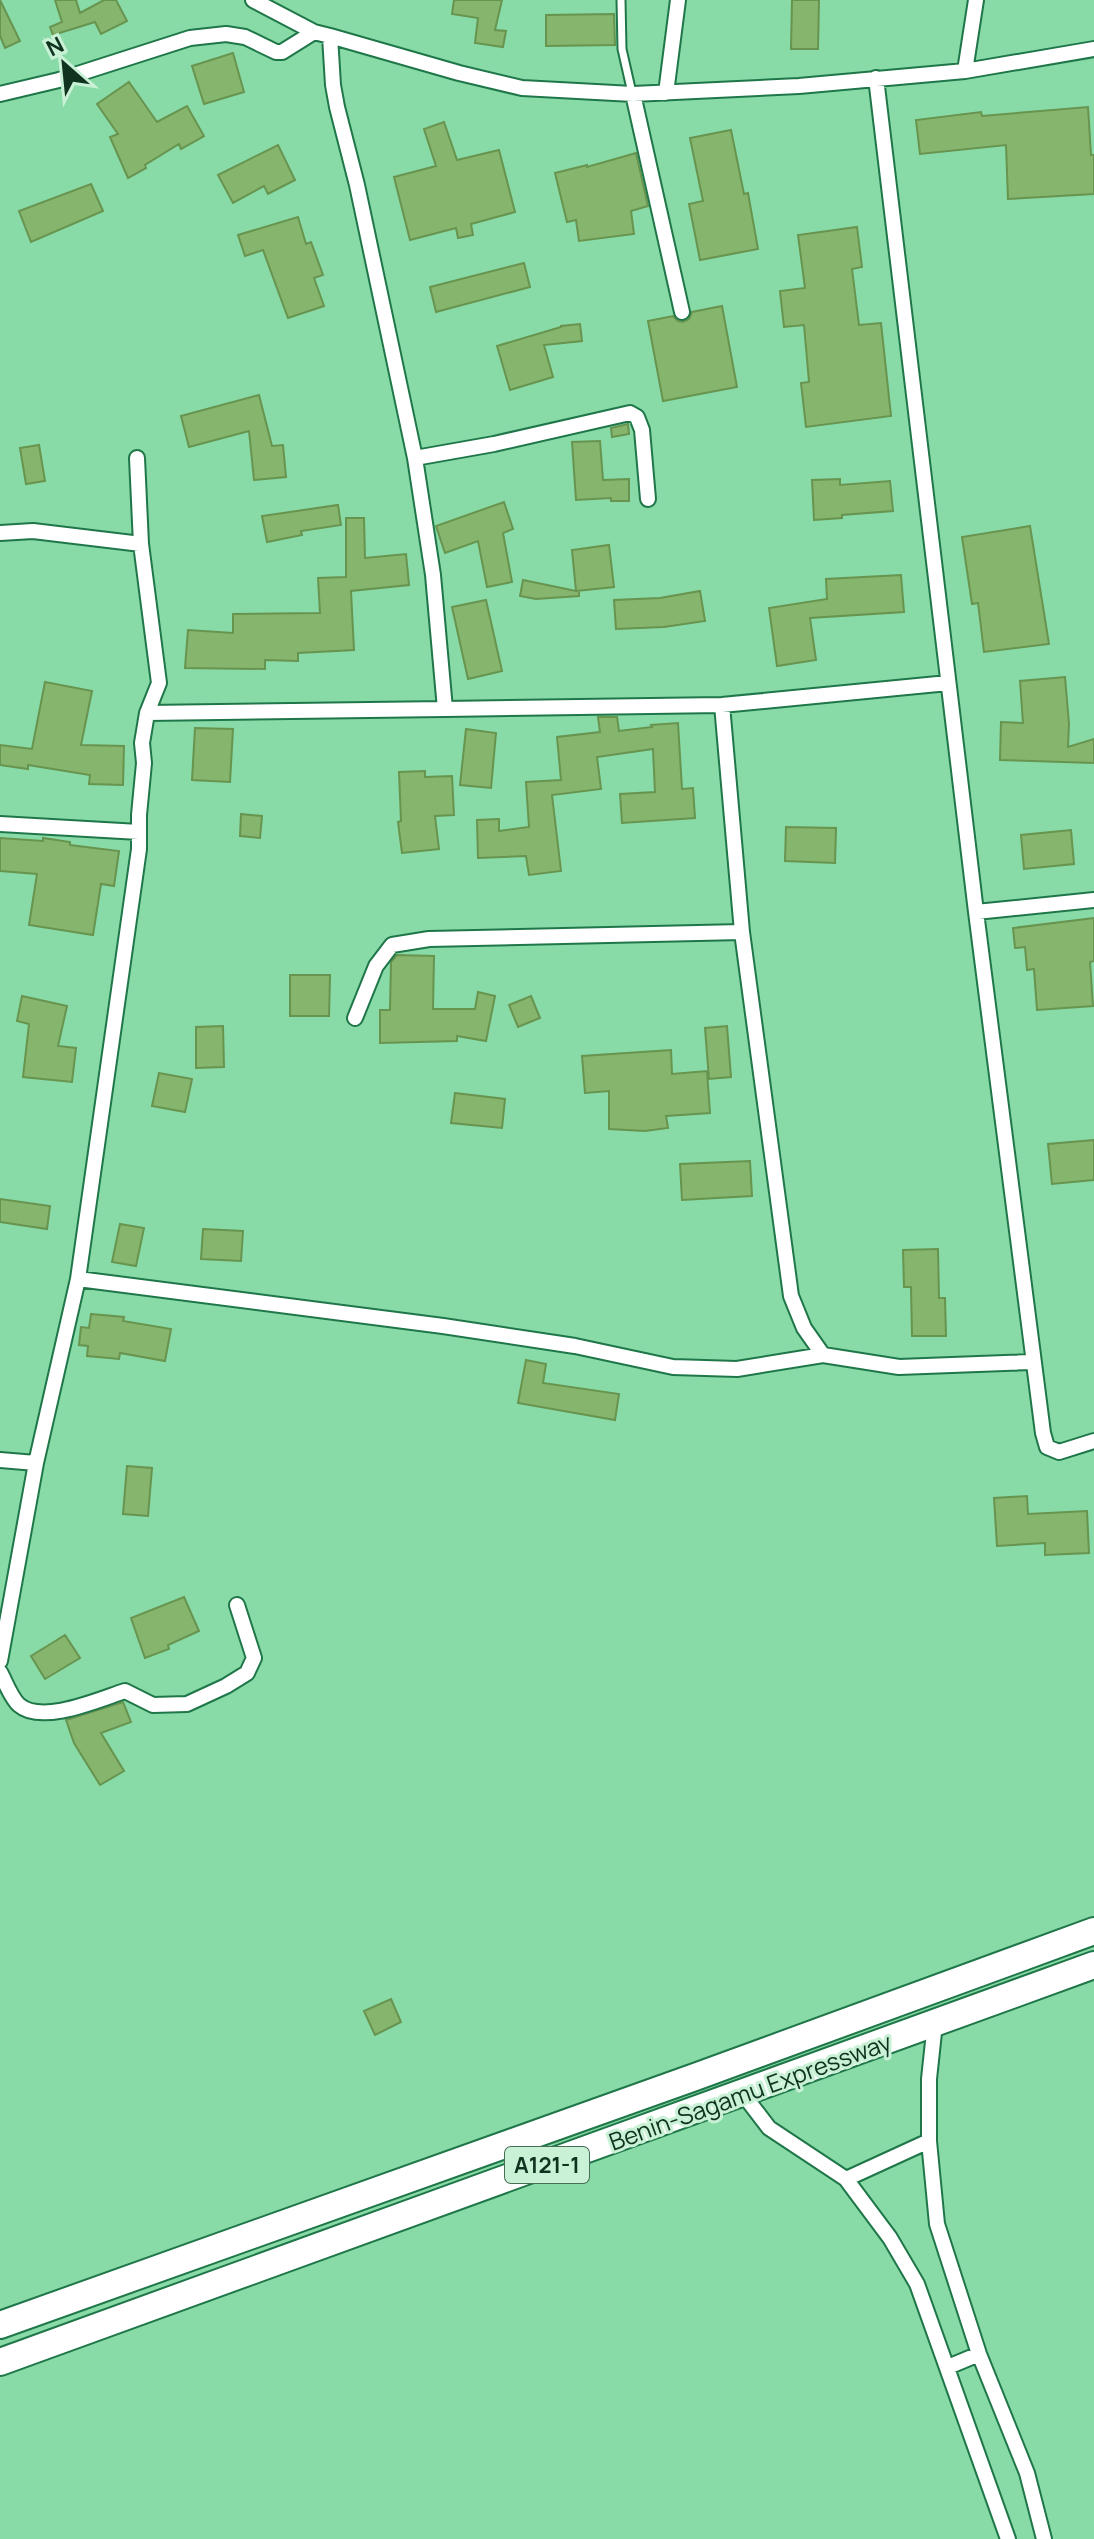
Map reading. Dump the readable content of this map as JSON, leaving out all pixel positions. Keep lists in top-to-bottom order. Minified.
{"streets":{"highway":["Benin-Sagamu Expressway","A121-1"]},"north":"top left"}
